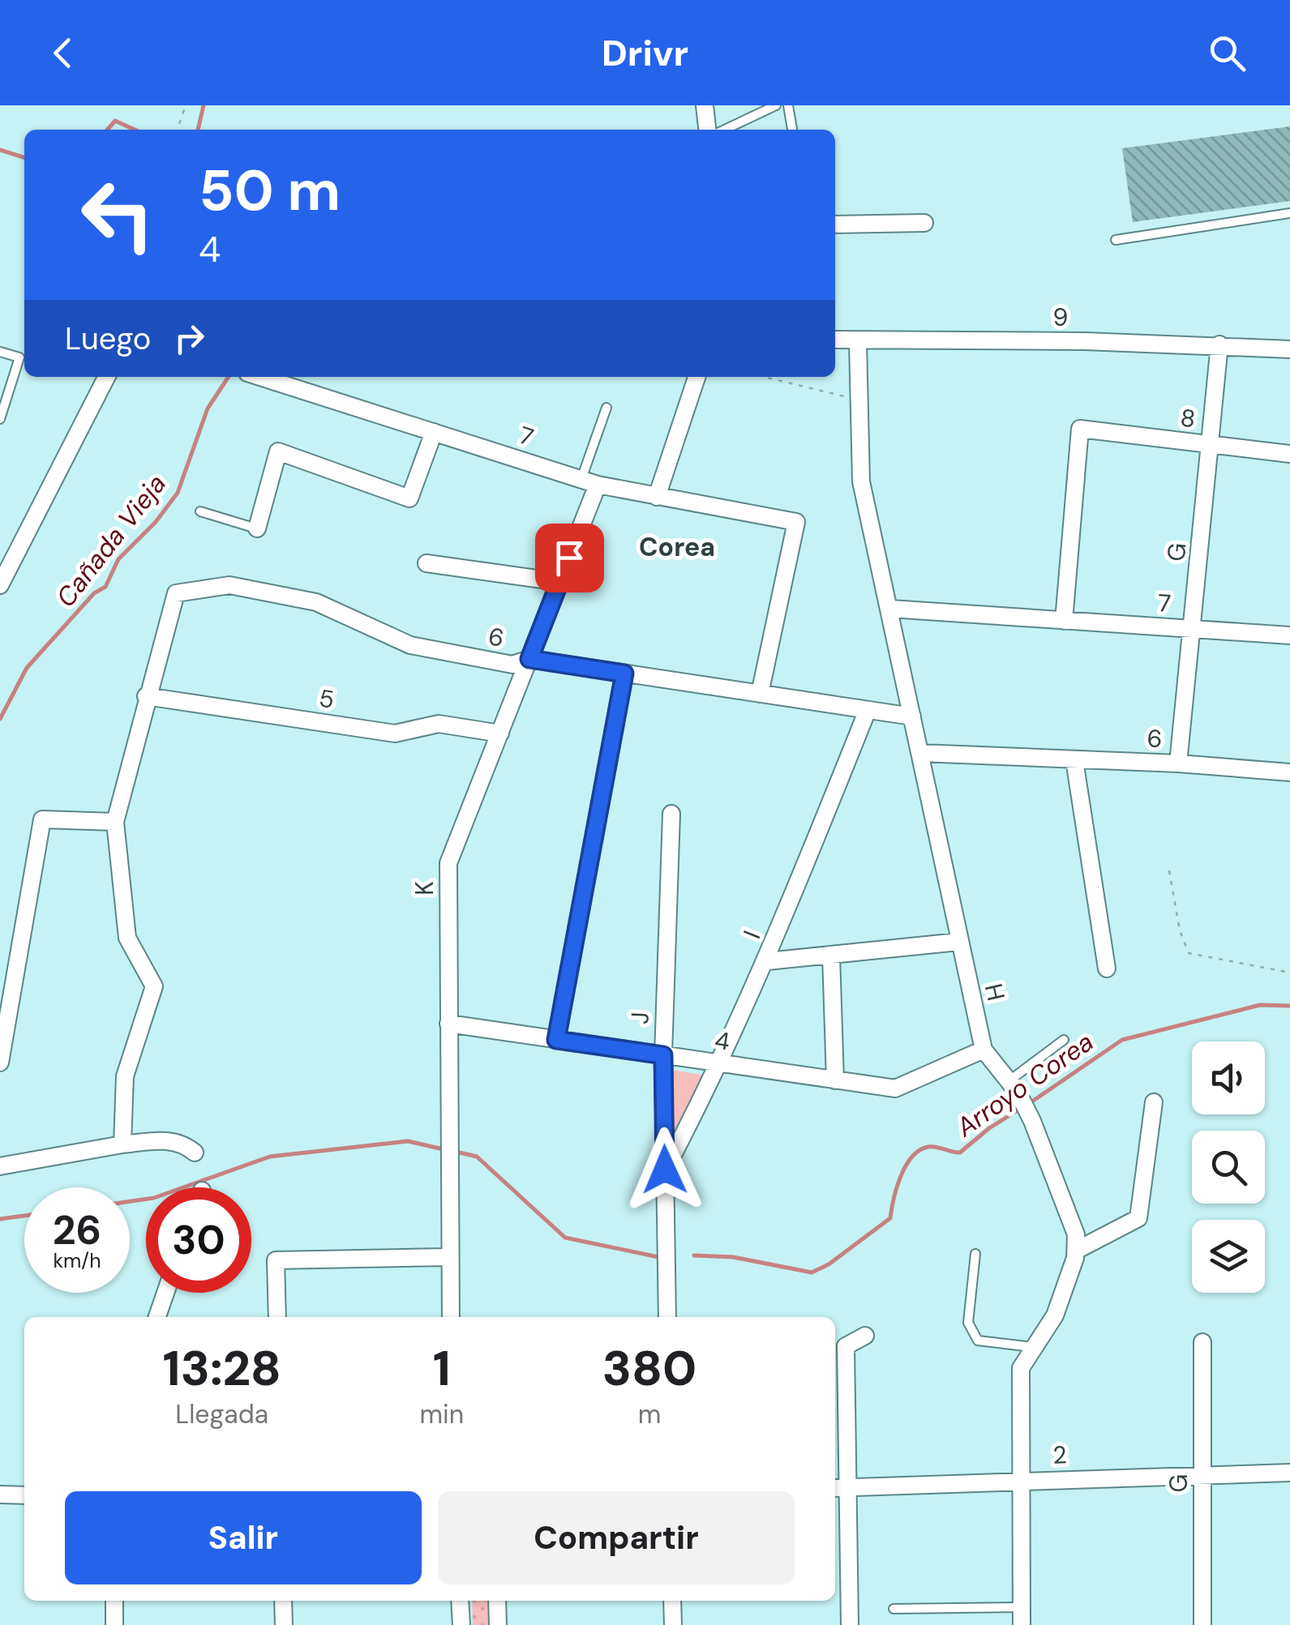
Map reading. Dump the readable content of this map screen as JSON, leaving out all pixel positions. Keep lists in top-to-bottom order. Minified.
{"streets":{"street":["9","8","7","G","6","5","K","I","H","J","4","2"]},"crossings":[["9","G"],["9","H"],["8","7"],["8","G"],["7","G"],["7","6"],["7","K"],["7","H"],["G","6"],["G","2"],["6","5"],["6","K"],["6","I"],["6","H"],["5","K"],["K","4"],["I","J"],["I","4"],["H","4"],["H","2"],["J","4"]],"districts":["Corea"],"water":["Cañada Vieja","Arroyo Corea"],"page":{"header":"Drivr","turn":["50 m","4"],"then":"Luego","speed":"26 km/h","limit":"30","eta":["13:28","Llegada","1","min","380","m"],"buttons":["Salir","Compartir"]}}
